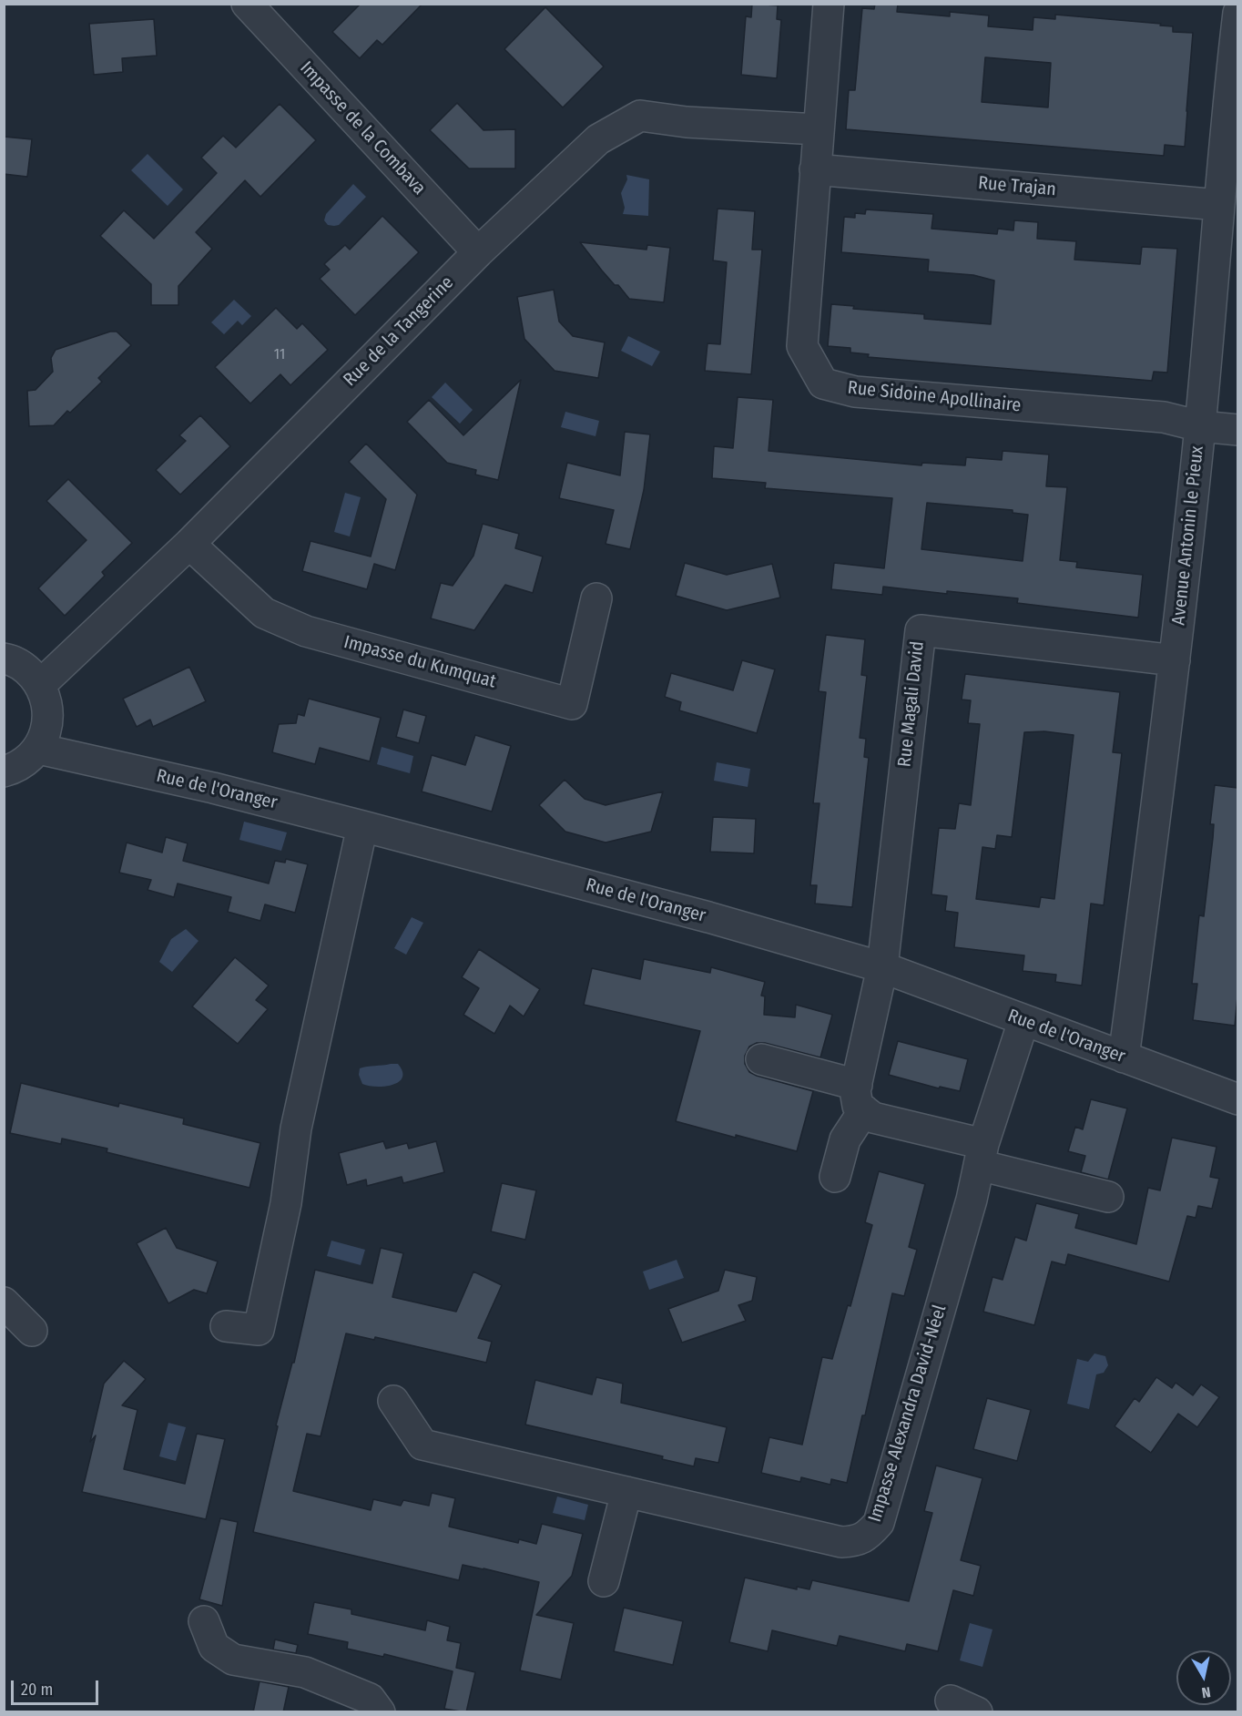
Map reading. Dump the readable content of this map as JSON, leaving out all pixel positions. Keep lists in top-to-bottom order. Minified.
{"streets":{"street":["Impasse de la Combava","Rue Trajan","Rue de la Tangerine","Rue Sidoine Apollinaire","Avenue Antonin le Pieux","Impasse du Kumquat","Rue Magali David","Rue de l'Oranger","Impasse Alexandra David-Néel"]},"crossings":[["Impasse de la Combava","Rue de la Tangerine"],["Rue Trajan","Rue Sidoine Apollinaire"],["Rue Trajan","Avenue Antonin le Pieux"],["Rue de la Tangerine","Rue Sidoine Apollinaire"],["Rue de la Tangerine","Impasse du Kumquat"],["Rue Sidoine Apollinaire","Avenue Antonin le Pieux"],["Avenue Antonin le Pieux","Rue Magali David"],["Avenue Antonin le Pieux","Rue de l'Oranger"],["Rue Magali David","Rue de l'Oranger"],["Rue de l'Oranger","Impasse Alexandra David-Néel"]],"house_numbers":["11"],"scale_bar":"20 m","north":"bottom"}
